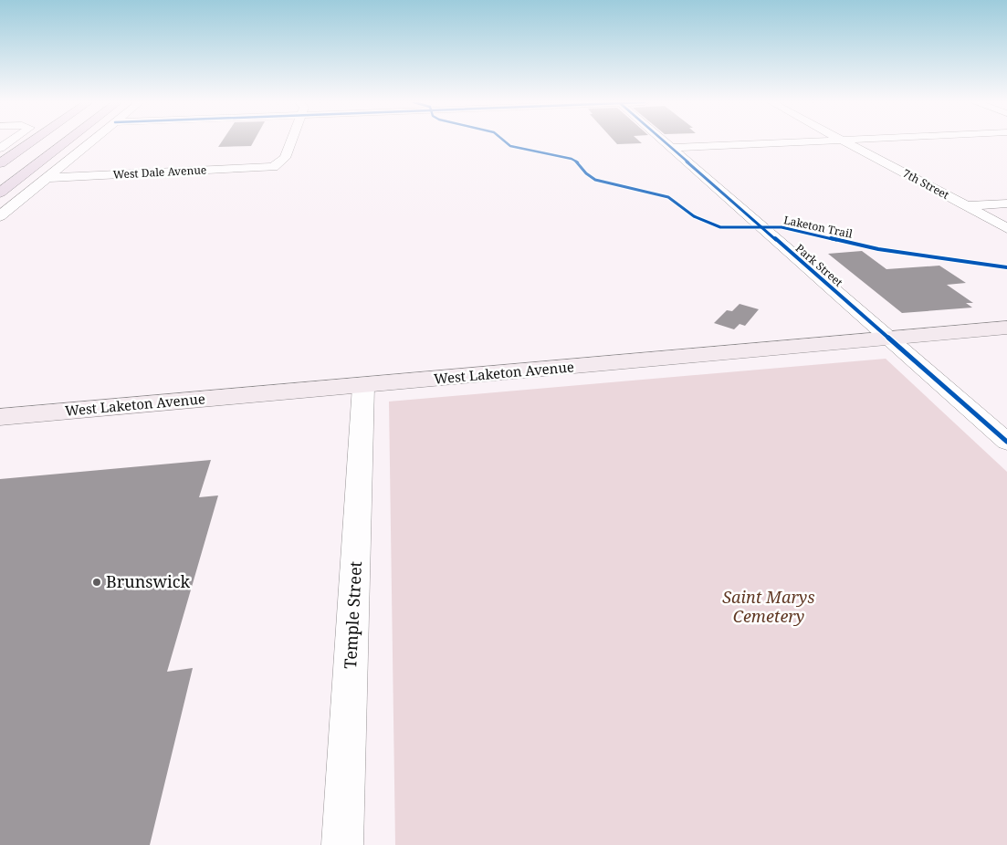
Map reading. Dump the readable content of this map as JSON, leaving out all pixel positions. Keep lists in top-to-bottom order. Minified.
{"streets":{"main road":["West Laketon Avenue"],"street":["West Dale Avenue","7th Street","Park Street","Temple Street"],"cycle path":["Laketon Trail"]},"crossings":[["Park Street","West Laketon Avenue"],["West Laketon Avenue","Temple Street"]],"parks":["Saint Marys Cemetery"],"places":["Brunswick"]}
